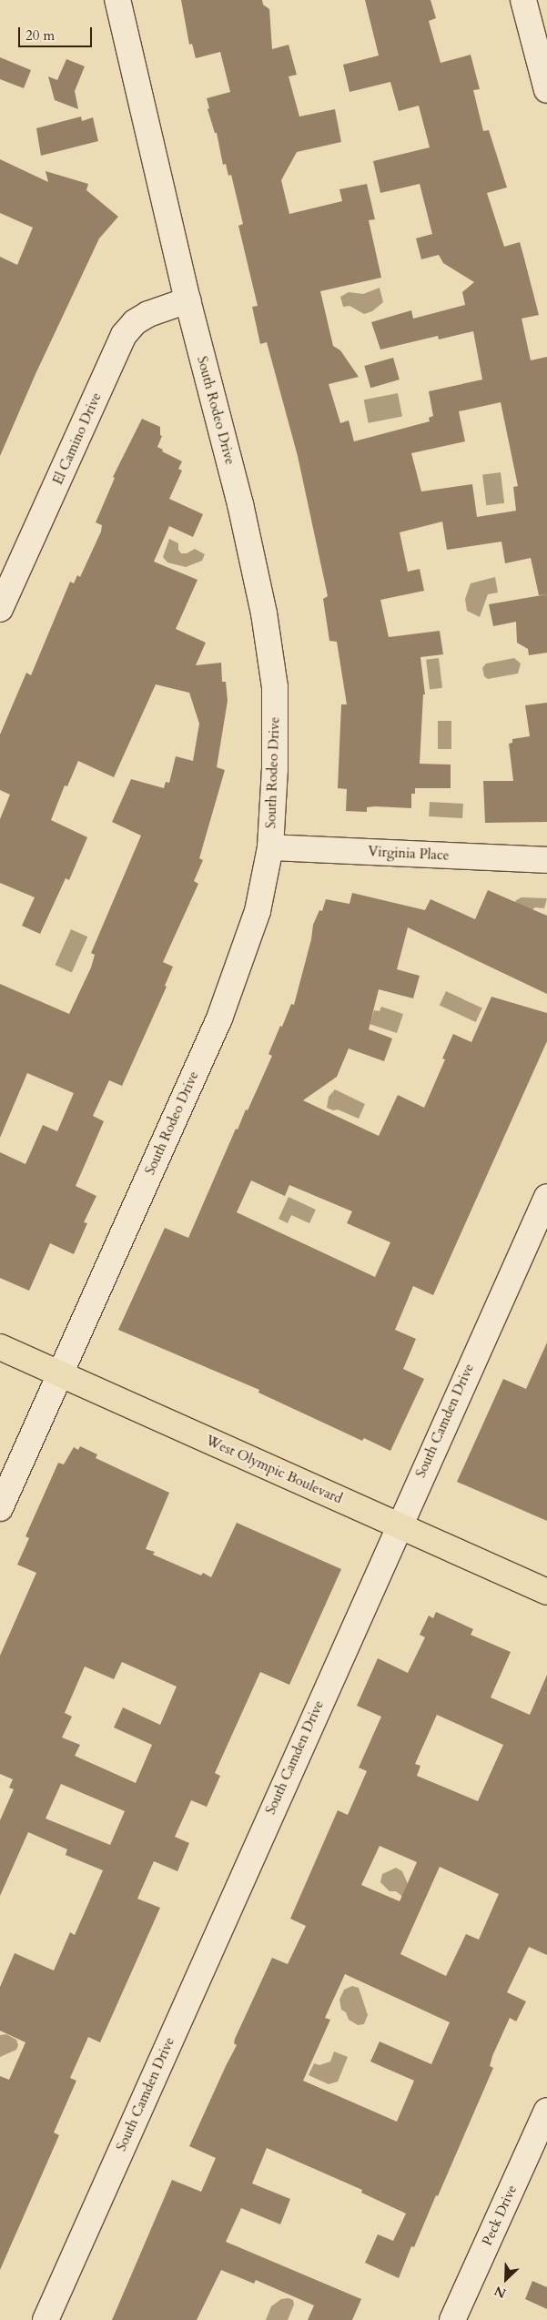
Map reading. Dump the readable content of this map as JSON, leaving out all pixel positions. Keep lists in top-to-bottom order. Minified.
{"streets":{"main road":["West Olympic Boulevard"],"street":["South Rodeo Drive","El Camino Drive","Virginia Place","South Camden Drive","Peck Drive"]},"crossings":[["South Rodeo Drive","El Camino Drive"],["South Rodeo Drive","Virginia Place"],["South Rodeo Drive","West Olympic Boulevard"],["South Camden Drive","West Olympic Boulevard"]],"scale_bar":"20 m","north":"bottom left"}
